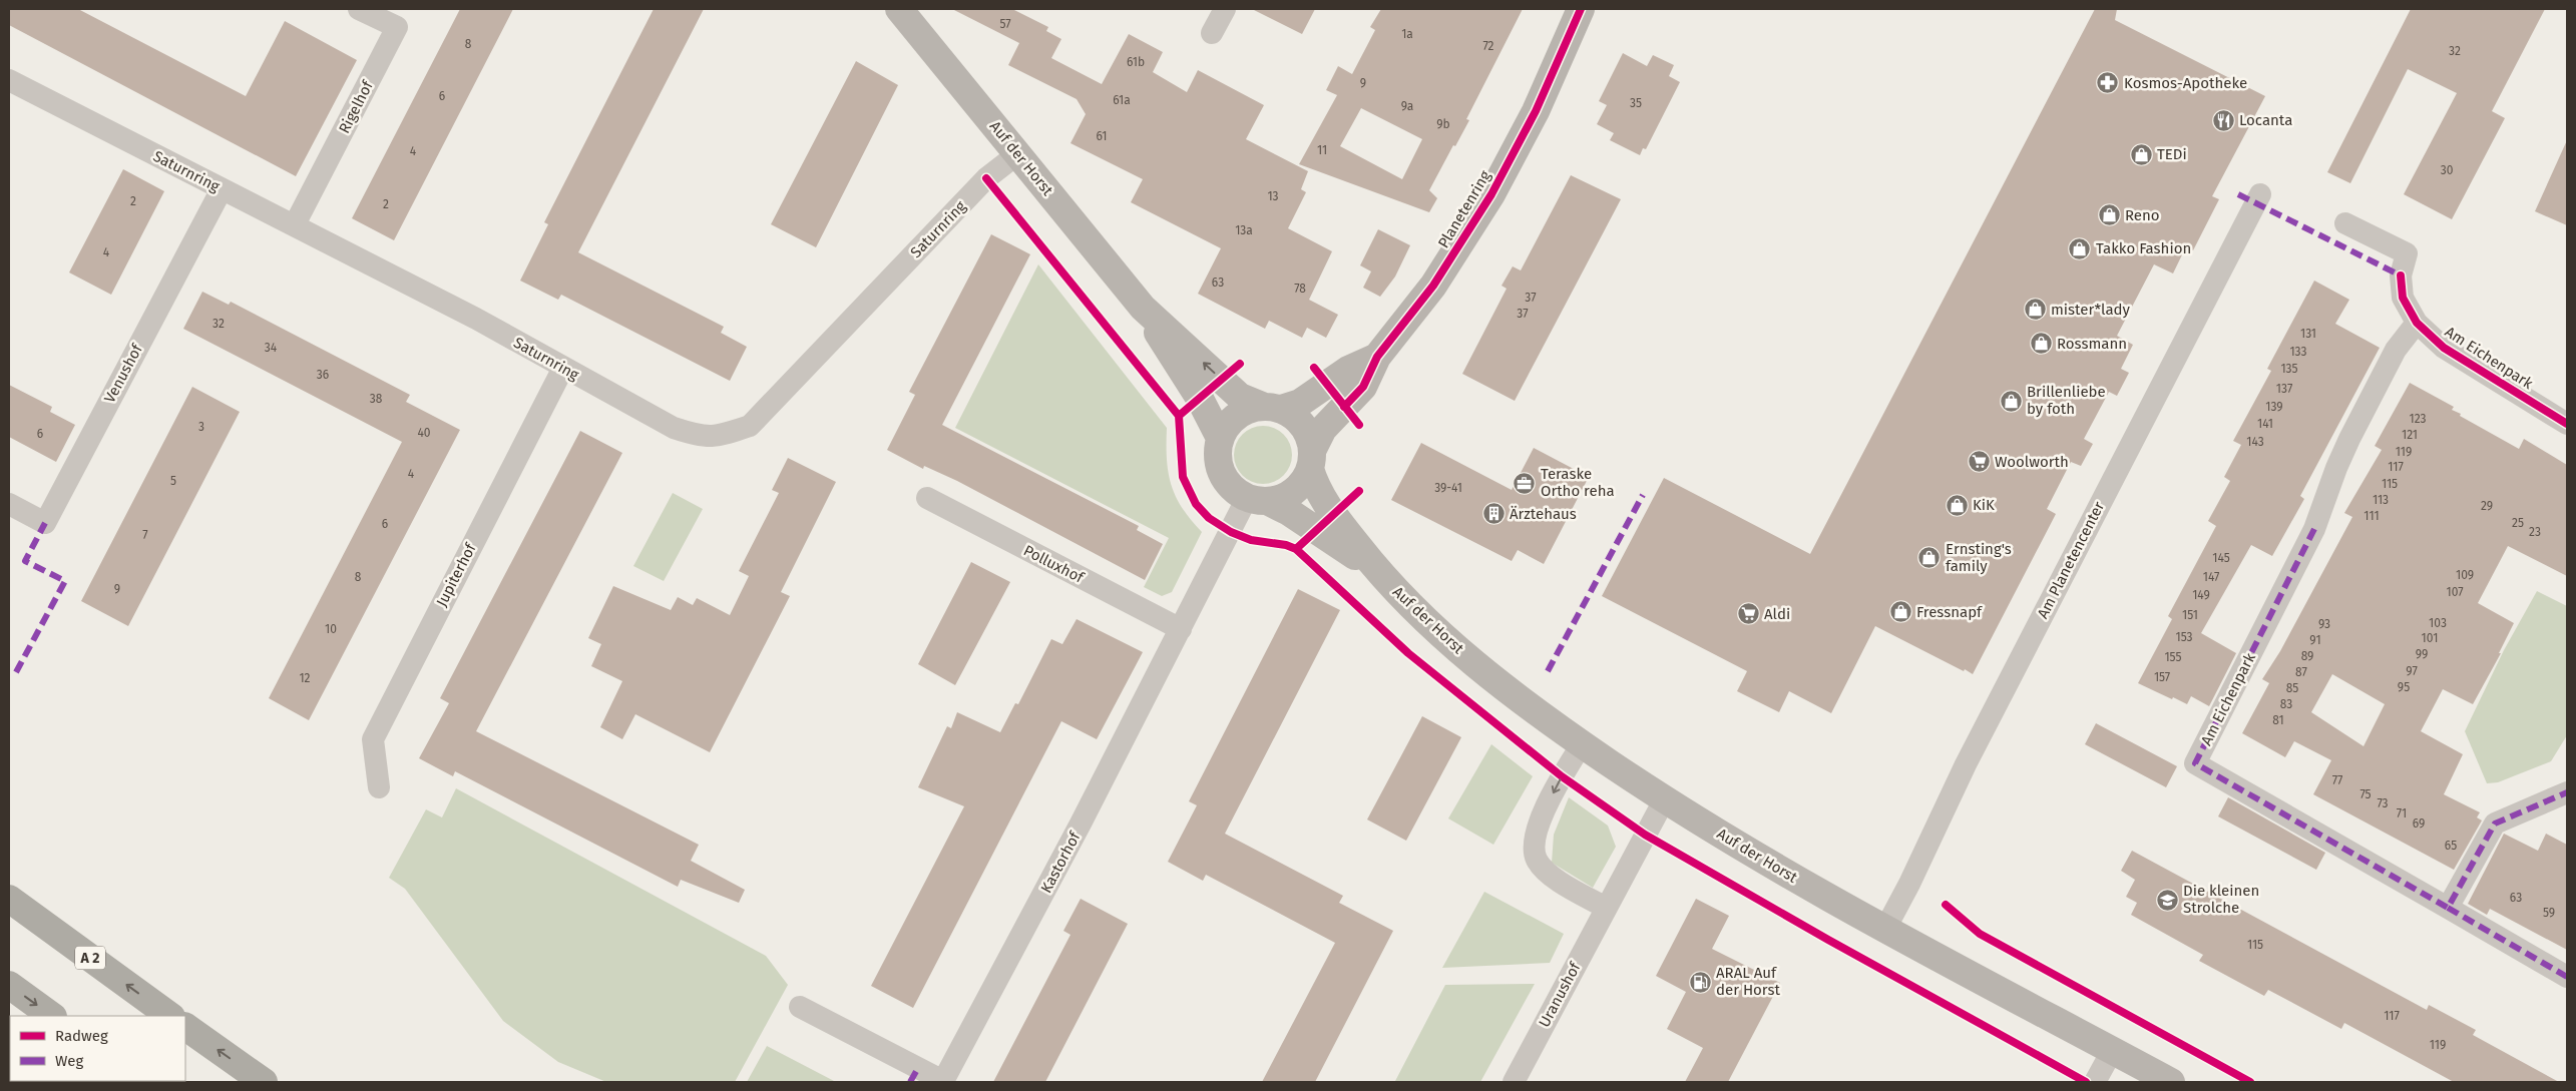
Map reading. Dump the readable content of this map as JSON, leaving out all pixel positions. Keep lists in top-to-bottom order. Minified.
{"streets":{"highway":["A 2"],"street":["Rigelhof","Auf der Horst","Saturnring","Planetenring","Am Eichenpark","Venushof","Am Planetencenter","Polluxhof","Jupiterhof","Kastorhof","Uranushof"]},"crossings":[["Rigelhof","Saturnring"],["Auf der Horst","Saturnring"],["Auf der Horst","Planetenring"],["Auf der Horst","Am Planetencenter"],["Auf der Horst","Kastorhof"],["Auf der Horst","Uranushof"],["Saturnring","Venushof"],["Saturnring","Jupiterhof"],["Planetenring","Kastorhof"],["Polluxhof","Kastorhof"]],"places":{"pharmacy":["Kosmos-Apotheke"],"restaurant":["Locanta"],"shop":["TEDi","Reno","Takko Fashion","mister*lady","Rossmann","Brillenliebe by foth","KiK","Ernsting's family","Fressnapf"],"supermarket":["Woolworth","Aldi"],"office":["Teraske Ortho reha"],"building":["Ärztehaus"],"school or university":["Die kleinen Strolche"],"fuel station":["ARAL Auf der Horst"]},"house_numbers":["57","1a","8","72","32","61b","9","6","61a","35","9a","9b","61","11","4","30","13","2","2","13a","4","63","78","37","37","32","131","34","133","135","36","137","38","139","123","141","3","40","6","121","143","119","117","4","5","115","39-41","113","29","111","25","6","23","7","145","109","8","147","9","107","149","151","103","93","10","153","101","91","99","89","155","97","87","157","12","95","85","83","81","77","75","73","71","69","65","63","59","115","117","119"],"legend":["Radweg","Weg"]}
